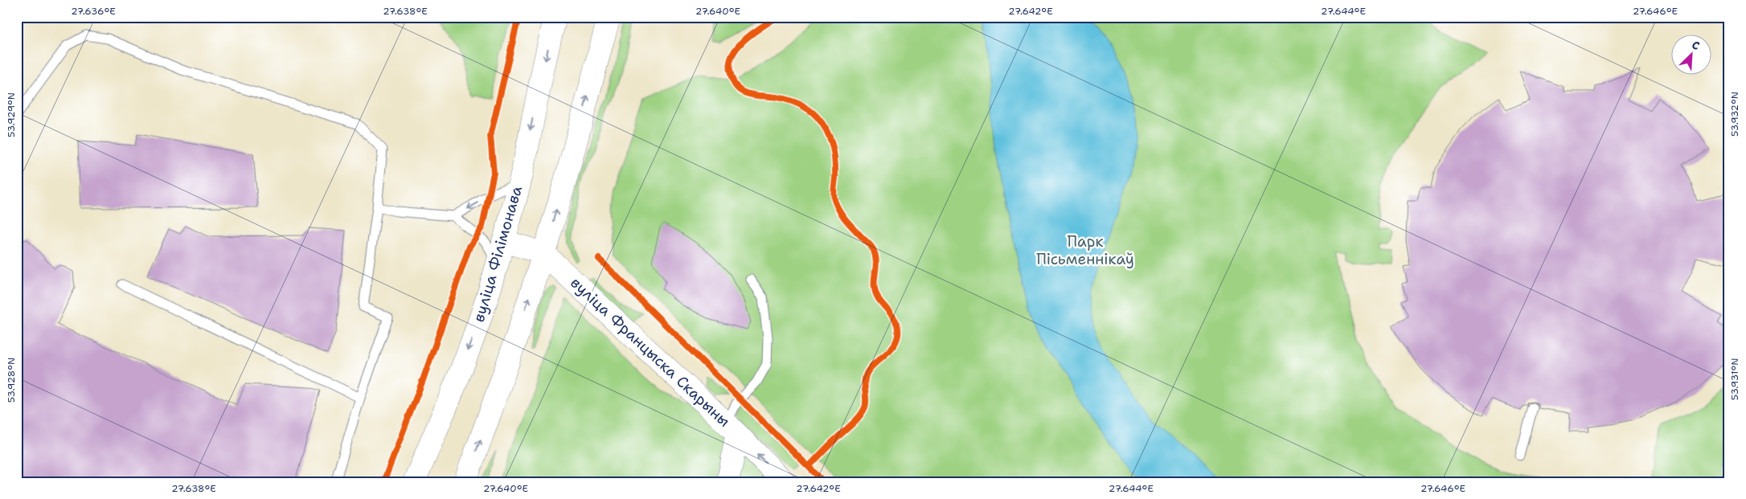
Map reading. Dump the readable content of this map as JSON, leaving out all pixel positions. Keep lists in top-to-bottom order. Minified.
{"streets":{"main road":["вуліца Філімонава","вуліца Францыска Скарыны"]},"crossings":[["вуліца Філімонава","вуліца Францыска Скарыны"]],"parks":["Парк Пісьменнікаў"],"north":"top right","coordinates":["27.636°E","27.638°E","27.640°E","27.642°E","27.644°E","27.646°E","53.932°N","53.929°N","53.931°N","53.928°N"]}
